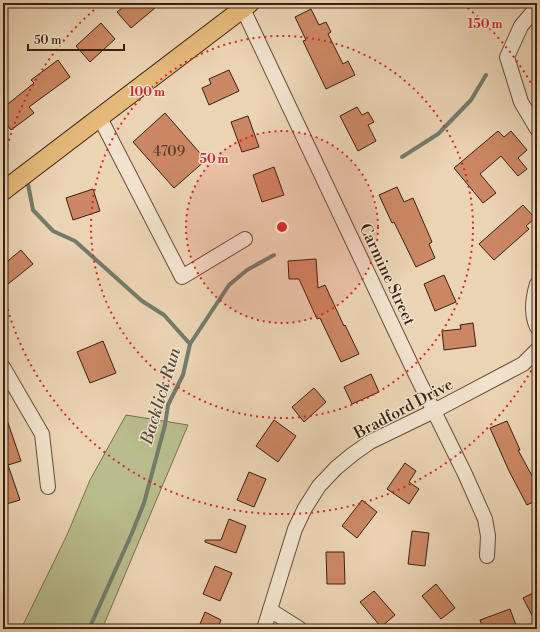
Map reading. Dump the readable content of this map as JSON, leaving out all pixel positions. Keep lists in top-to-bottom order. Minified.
{"streets":{"street":["Carmine Street","Bradford Drive"]},"crossings":[["Carmine Street","Bradford Drive"]],"water":["Backlick Run"],"house_numbers":["4709"],"scale_bar":"50 m","rings":["150 m","100 m","50 m"]}
